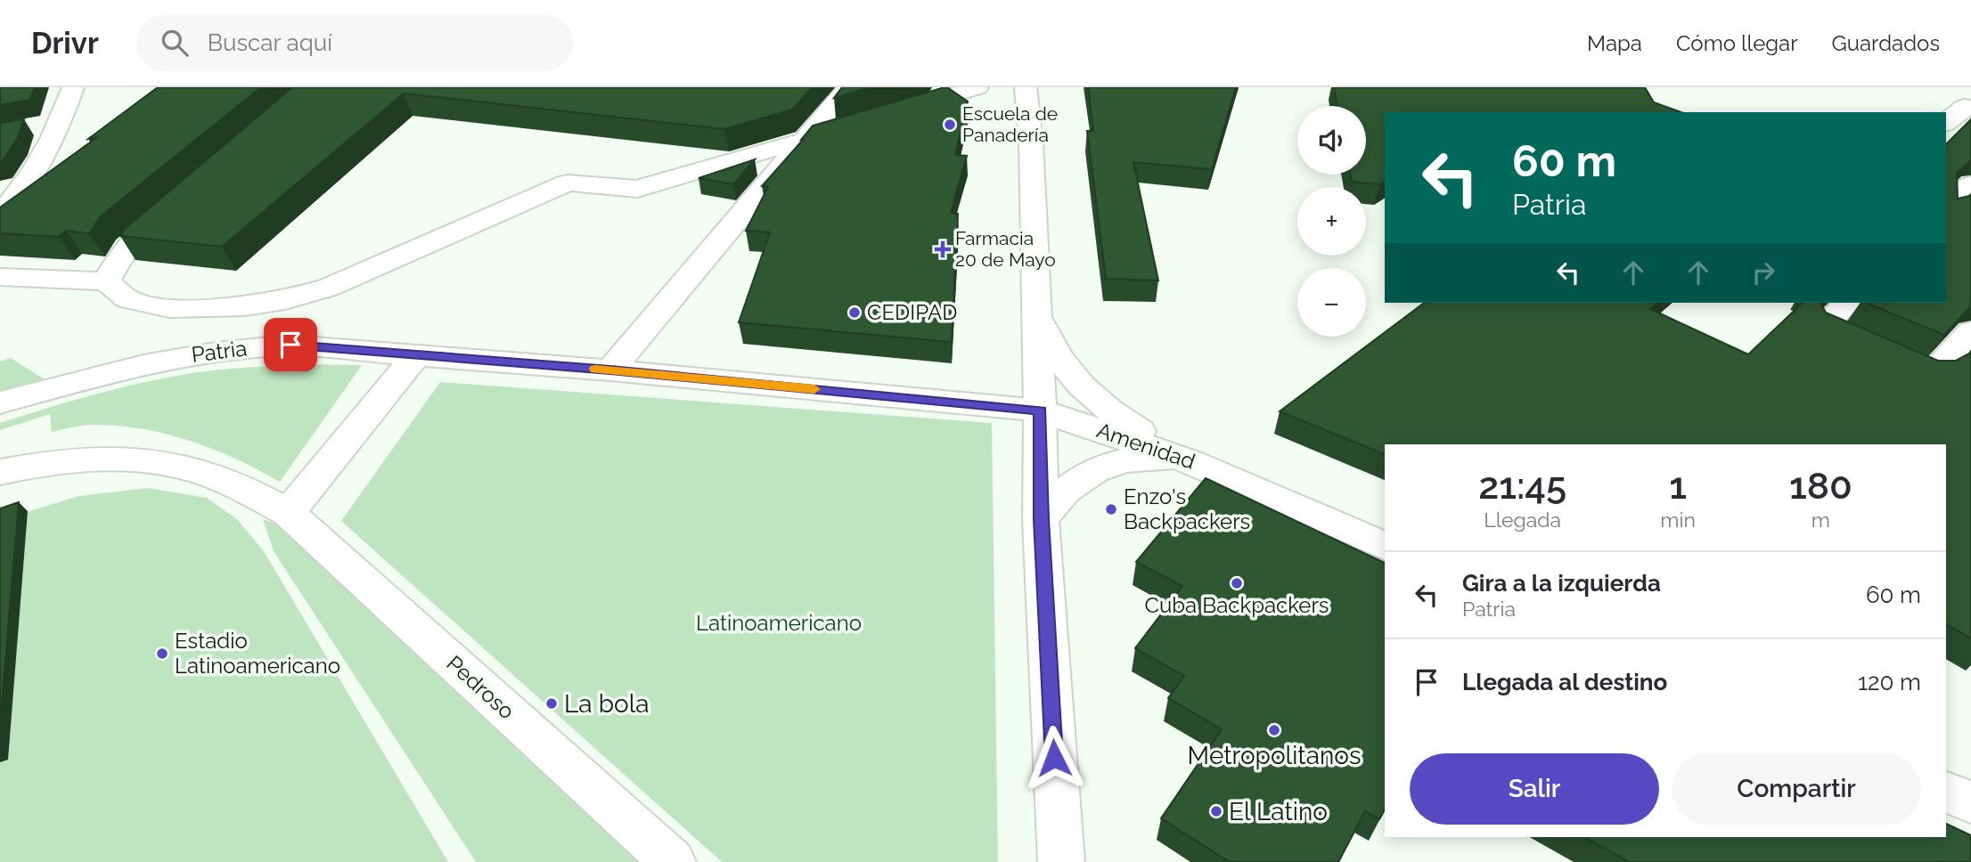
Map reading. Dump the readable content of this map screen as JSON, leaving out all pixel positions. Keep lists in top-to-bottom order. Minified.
{"streets":{"street":["Patria","Amenidad","Pedroso"]},"crossings":[["Patria","Amenidad"]],"parks":["Latinoamericano"],"places":{"other":["Escuela de Panadería","CEDIPAD","Enzo's Backpackers","Cuba Backpackers","Estadio Latinoamericano","La bola","Metropolitanos","El Latino"],"health":["Farmacia 20 de Mayo"]},"page":{"header":"Drivr","search":"Buscar aquí","nav":["Mapa","Cómo llegar","Guardados"],"map_buttons":["+","−"],"turn":["60 m","Patria"],"eta":["21:45","Llegada","1","min","180","m"],"list":[{"name":"Gira a la izquierda","note":"Patria","value":"60 m"},{"name":"Llegada al destino","value":"120 m"}],"buttons":["Salir","Compartir"]}}
